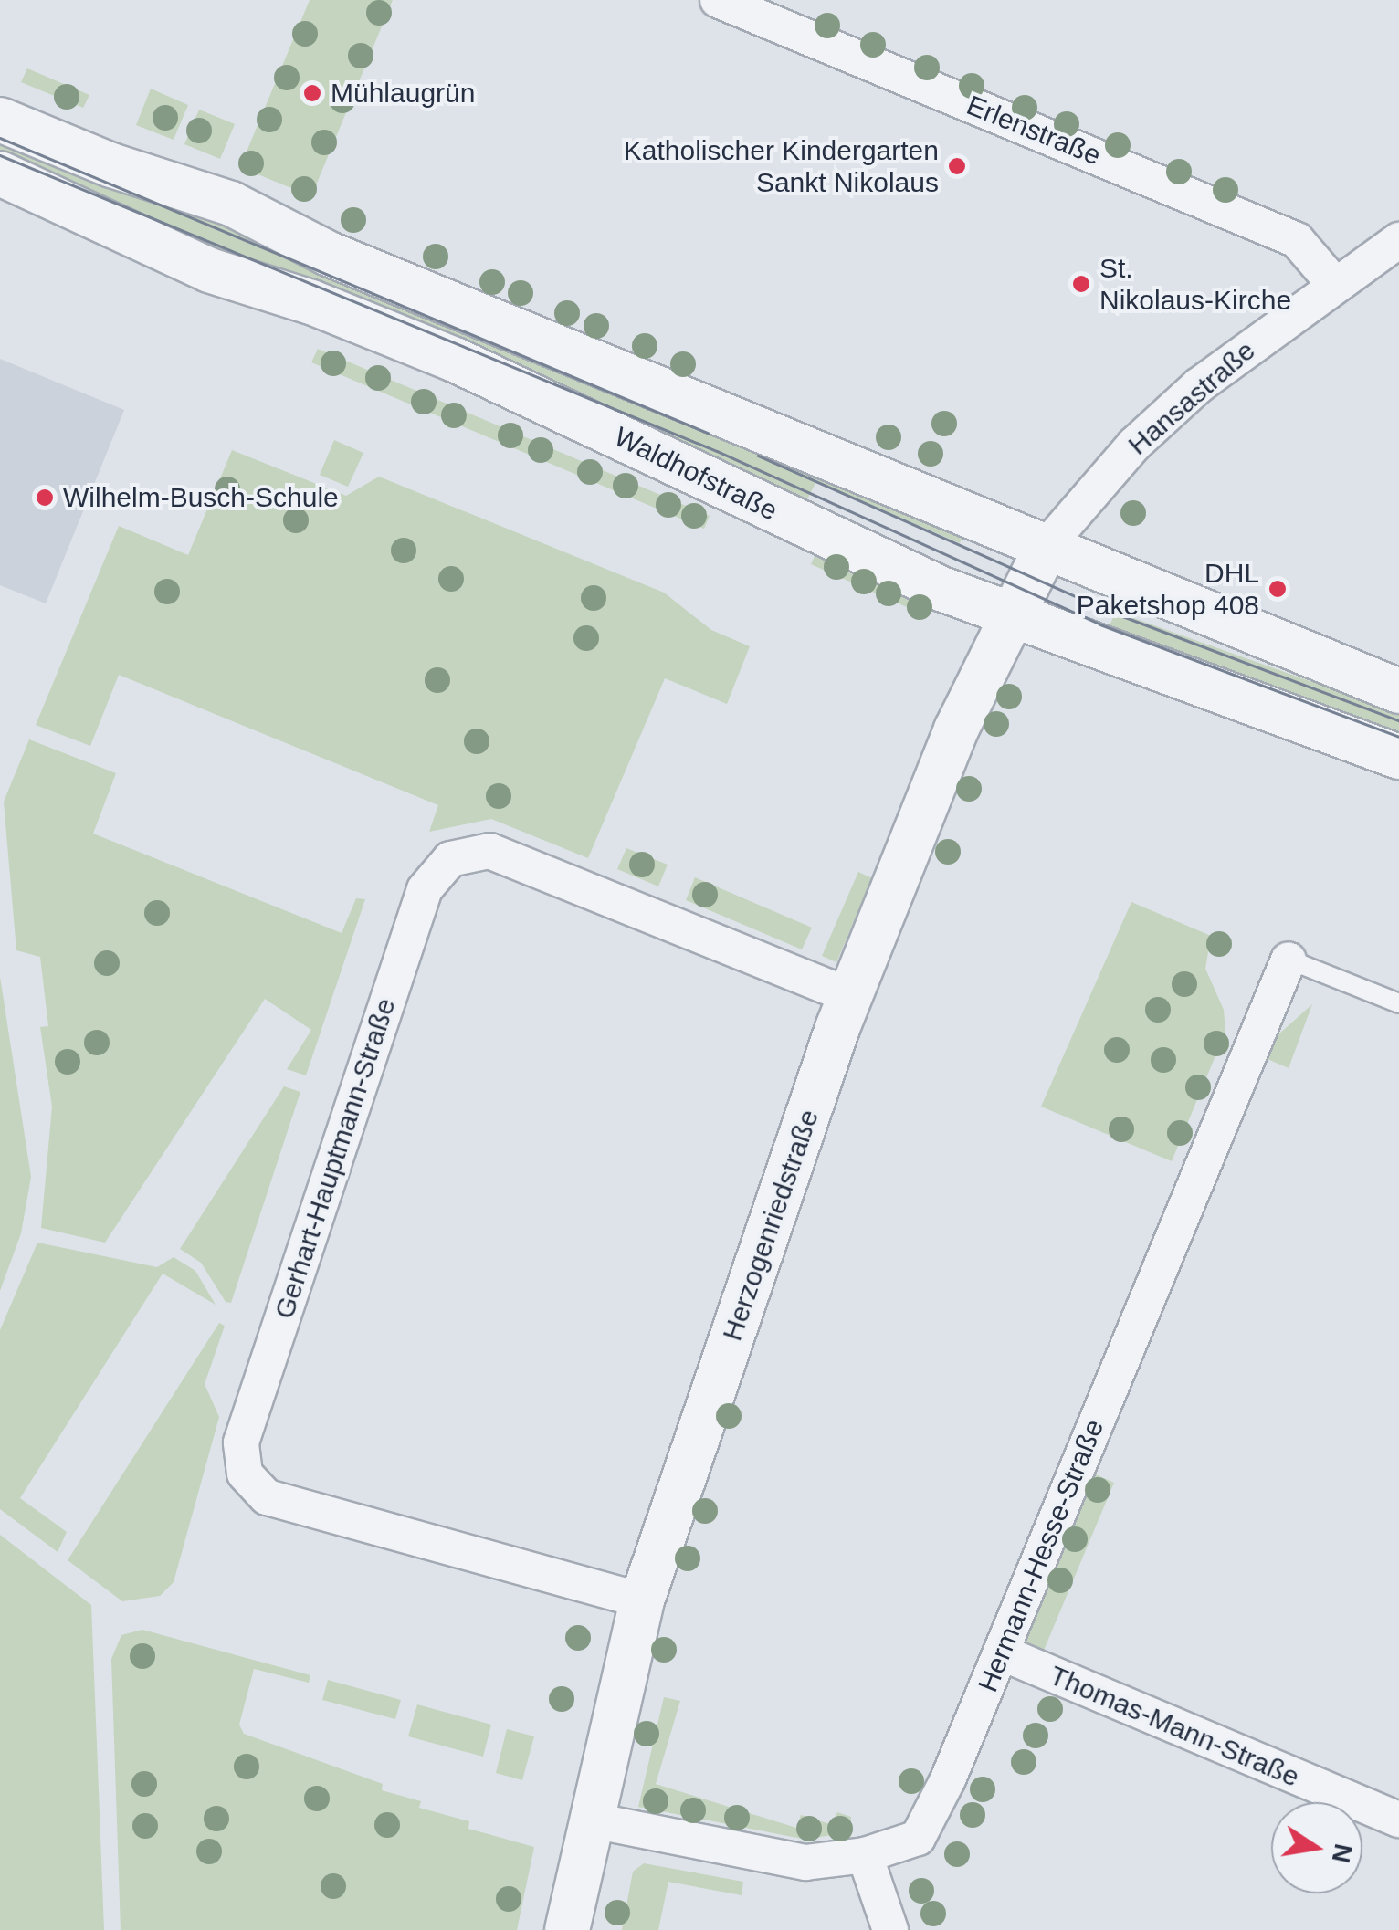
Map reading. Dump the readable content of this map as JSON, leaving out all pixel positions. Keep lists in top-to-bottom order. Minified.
{"streets":{"street":["Erlenstraße","Hansastraße","Waldhofstraße","Gerhart-Hauptmann-Straße","Herzogenriedstraße","Hermann-Hesse-Straße","Thomas-Mann-Straße"]},"crossings":[["Erlenstraße","Hansastraße"],["Hansastraße","Herzogenriedstraße"],["Waldhofstraße","Herzogenriedstraße"],["Gerhart-Hauptmann-Straße","Herzogenriedstraße"],["Herzogenriedstraße","Hermann-Hesse-Straße"],["Hermann-Hesse-Straße","Thomas-Mann-Straße"]],"places":["Mühlaugrün","Katholischer Kindergarten Sankt Nikolaus","St. Nikolaus-Kirche","Wilhelm-Busch-Schule","DHL Paketshop 408"],"north":"right"}
